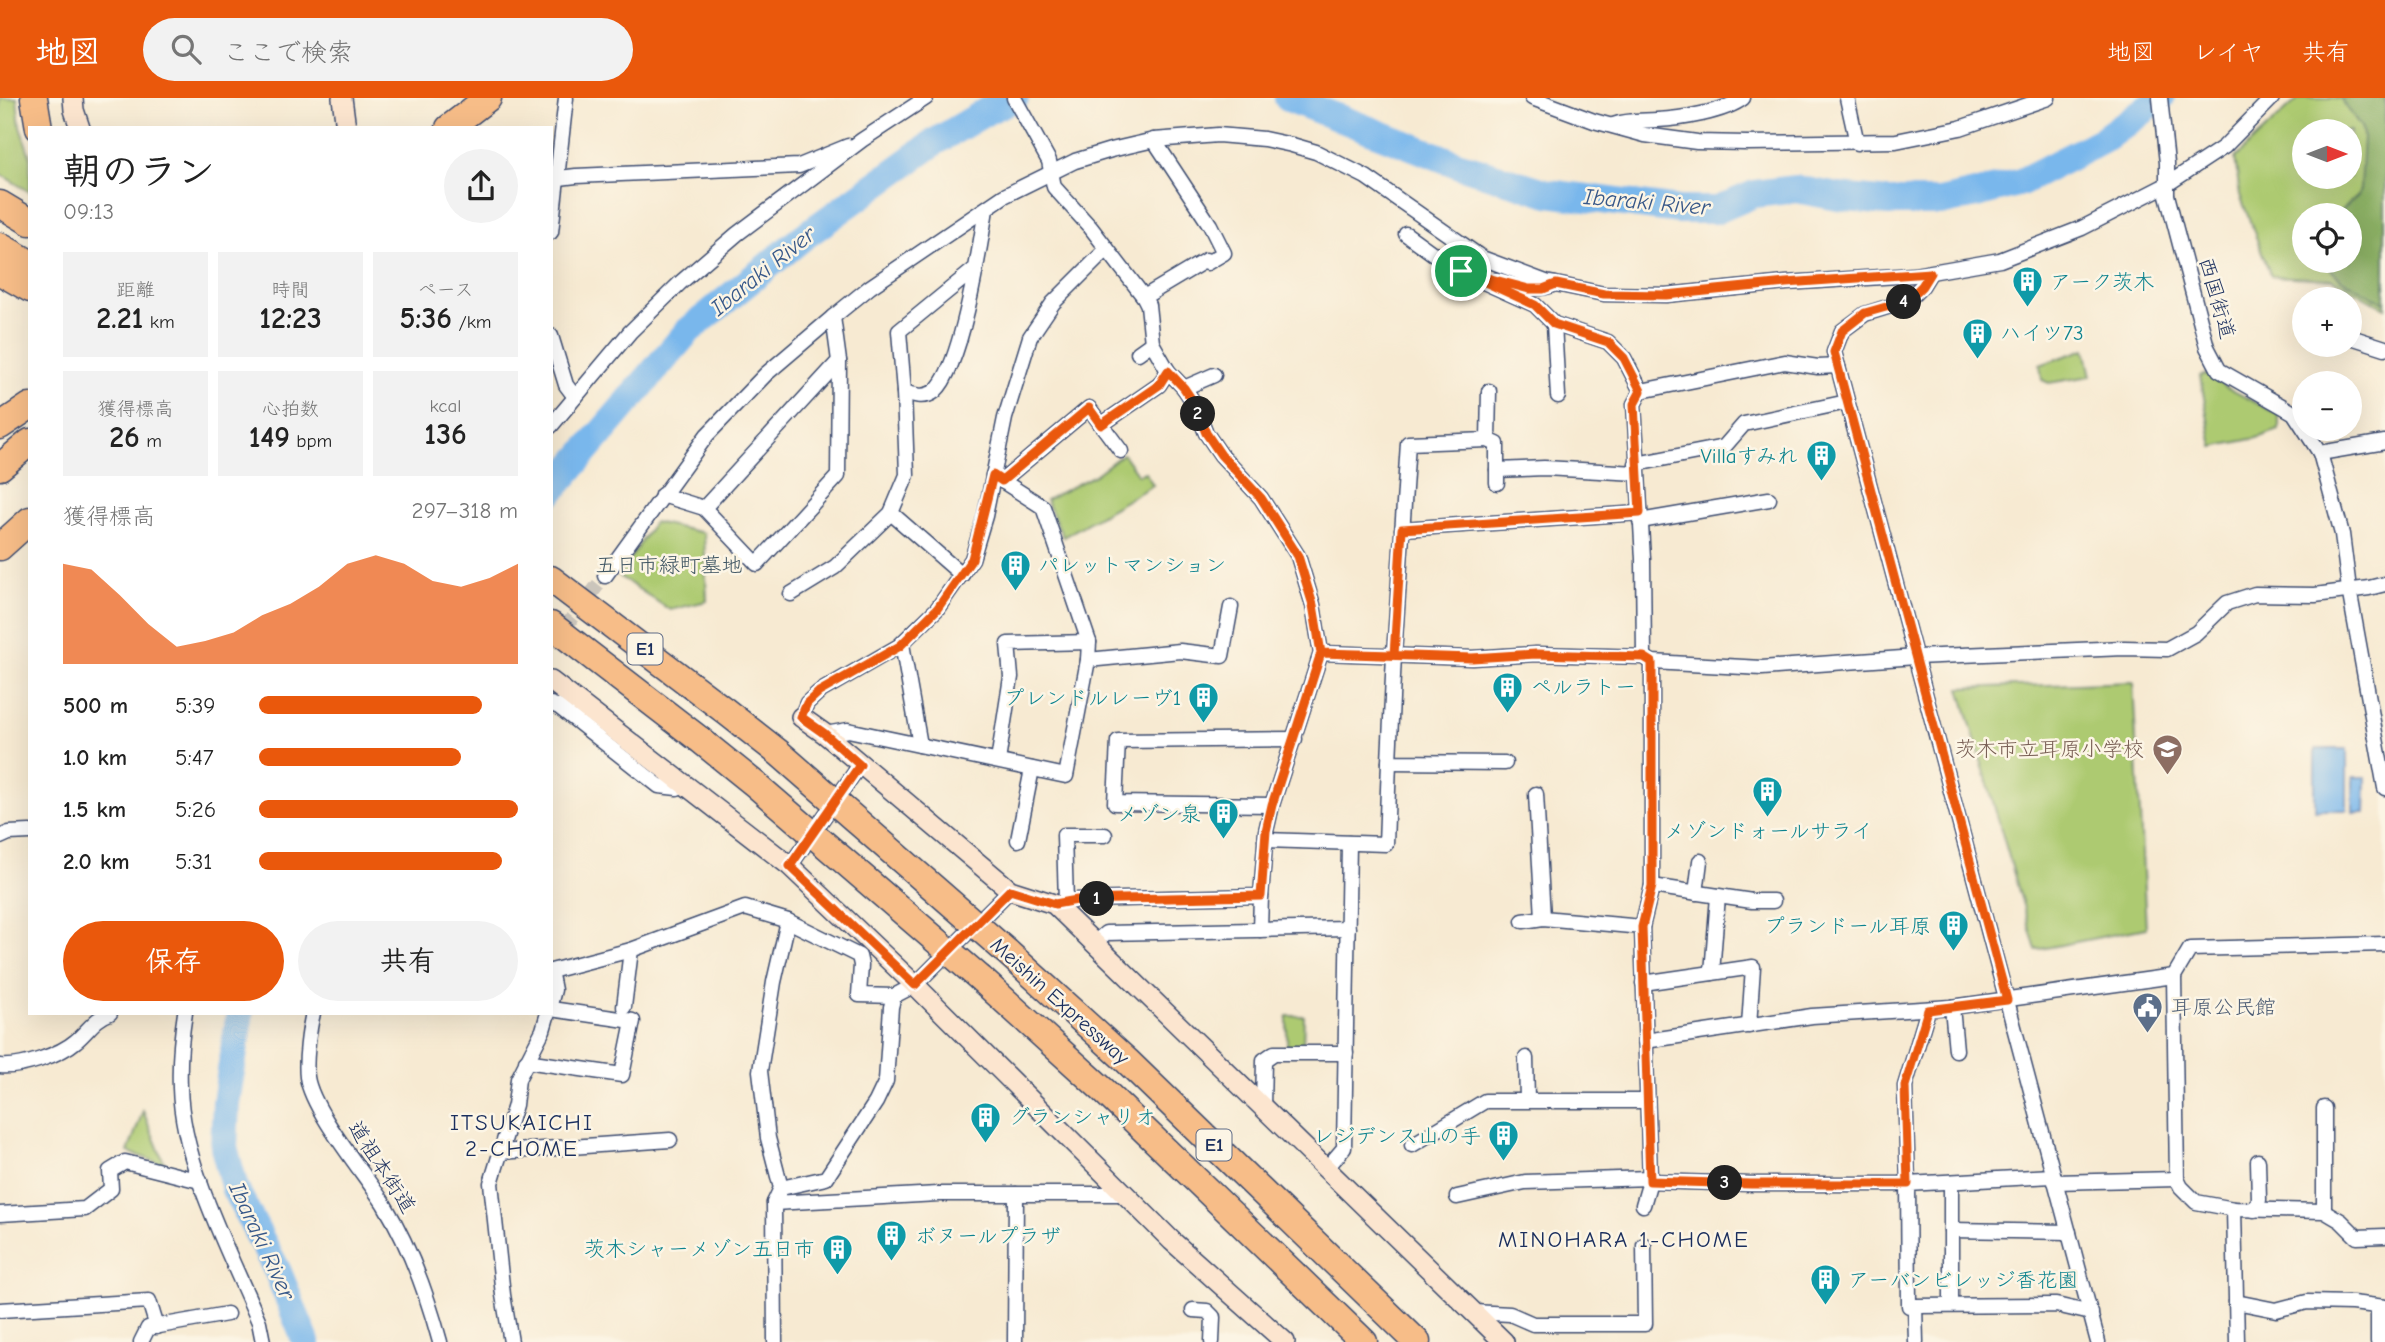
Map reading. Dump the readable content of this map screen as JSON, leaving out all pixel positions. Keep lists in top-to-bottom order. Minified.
{"streets":{"highway":["E1","Meishin Expressway"],"street":["西国街道","道祖本街道"]},"districts":["ITSUKAICHI 2-CHOME","MINOHARA 1-CHOME"],"water":["Ibaraki River"],"parks":["五日市緑町墓地"],"places":{"building":["アーク茨木","ハイツ73","Villaすみれ","パレットマンション","ペルラトー","プレンドルレーヴ1","メゾンドォールサライ","メゾン泉","プランドール耳原","グランシャリオ","レジデンス山の手","ボヌールプラザ","茨木シャーメゾン五日市","アーバンビレッジ香花園"],"school or university":["茨木市立耳原小学校"],"public building":["耳原公民館"]},"north":"right","page":{"header":"地図","search":"ここで検索","nav":["地図","レイヤ","共有"],"map_buttons":["+","−"],"heading":["朝のラン","09:13"],"stats":[["距離","2.21 km"],["時間","12:23"],["ペース","5:36 /km"],["獲得標高","26 m"],["心拍数","149 bpm"],["kcal","136"]],"pins":["4","2","1","3"],"chart":["獲得標高","297–318 m"],"list":[{"name":"500 m","note":"5:39"},{"name":"1.0 km","note":"5:47"},{"name":"1.5 km","note":"5:26"},{"name":"2.0 km","note":"5:31"}],"buttons":["保存","共有"]}}
